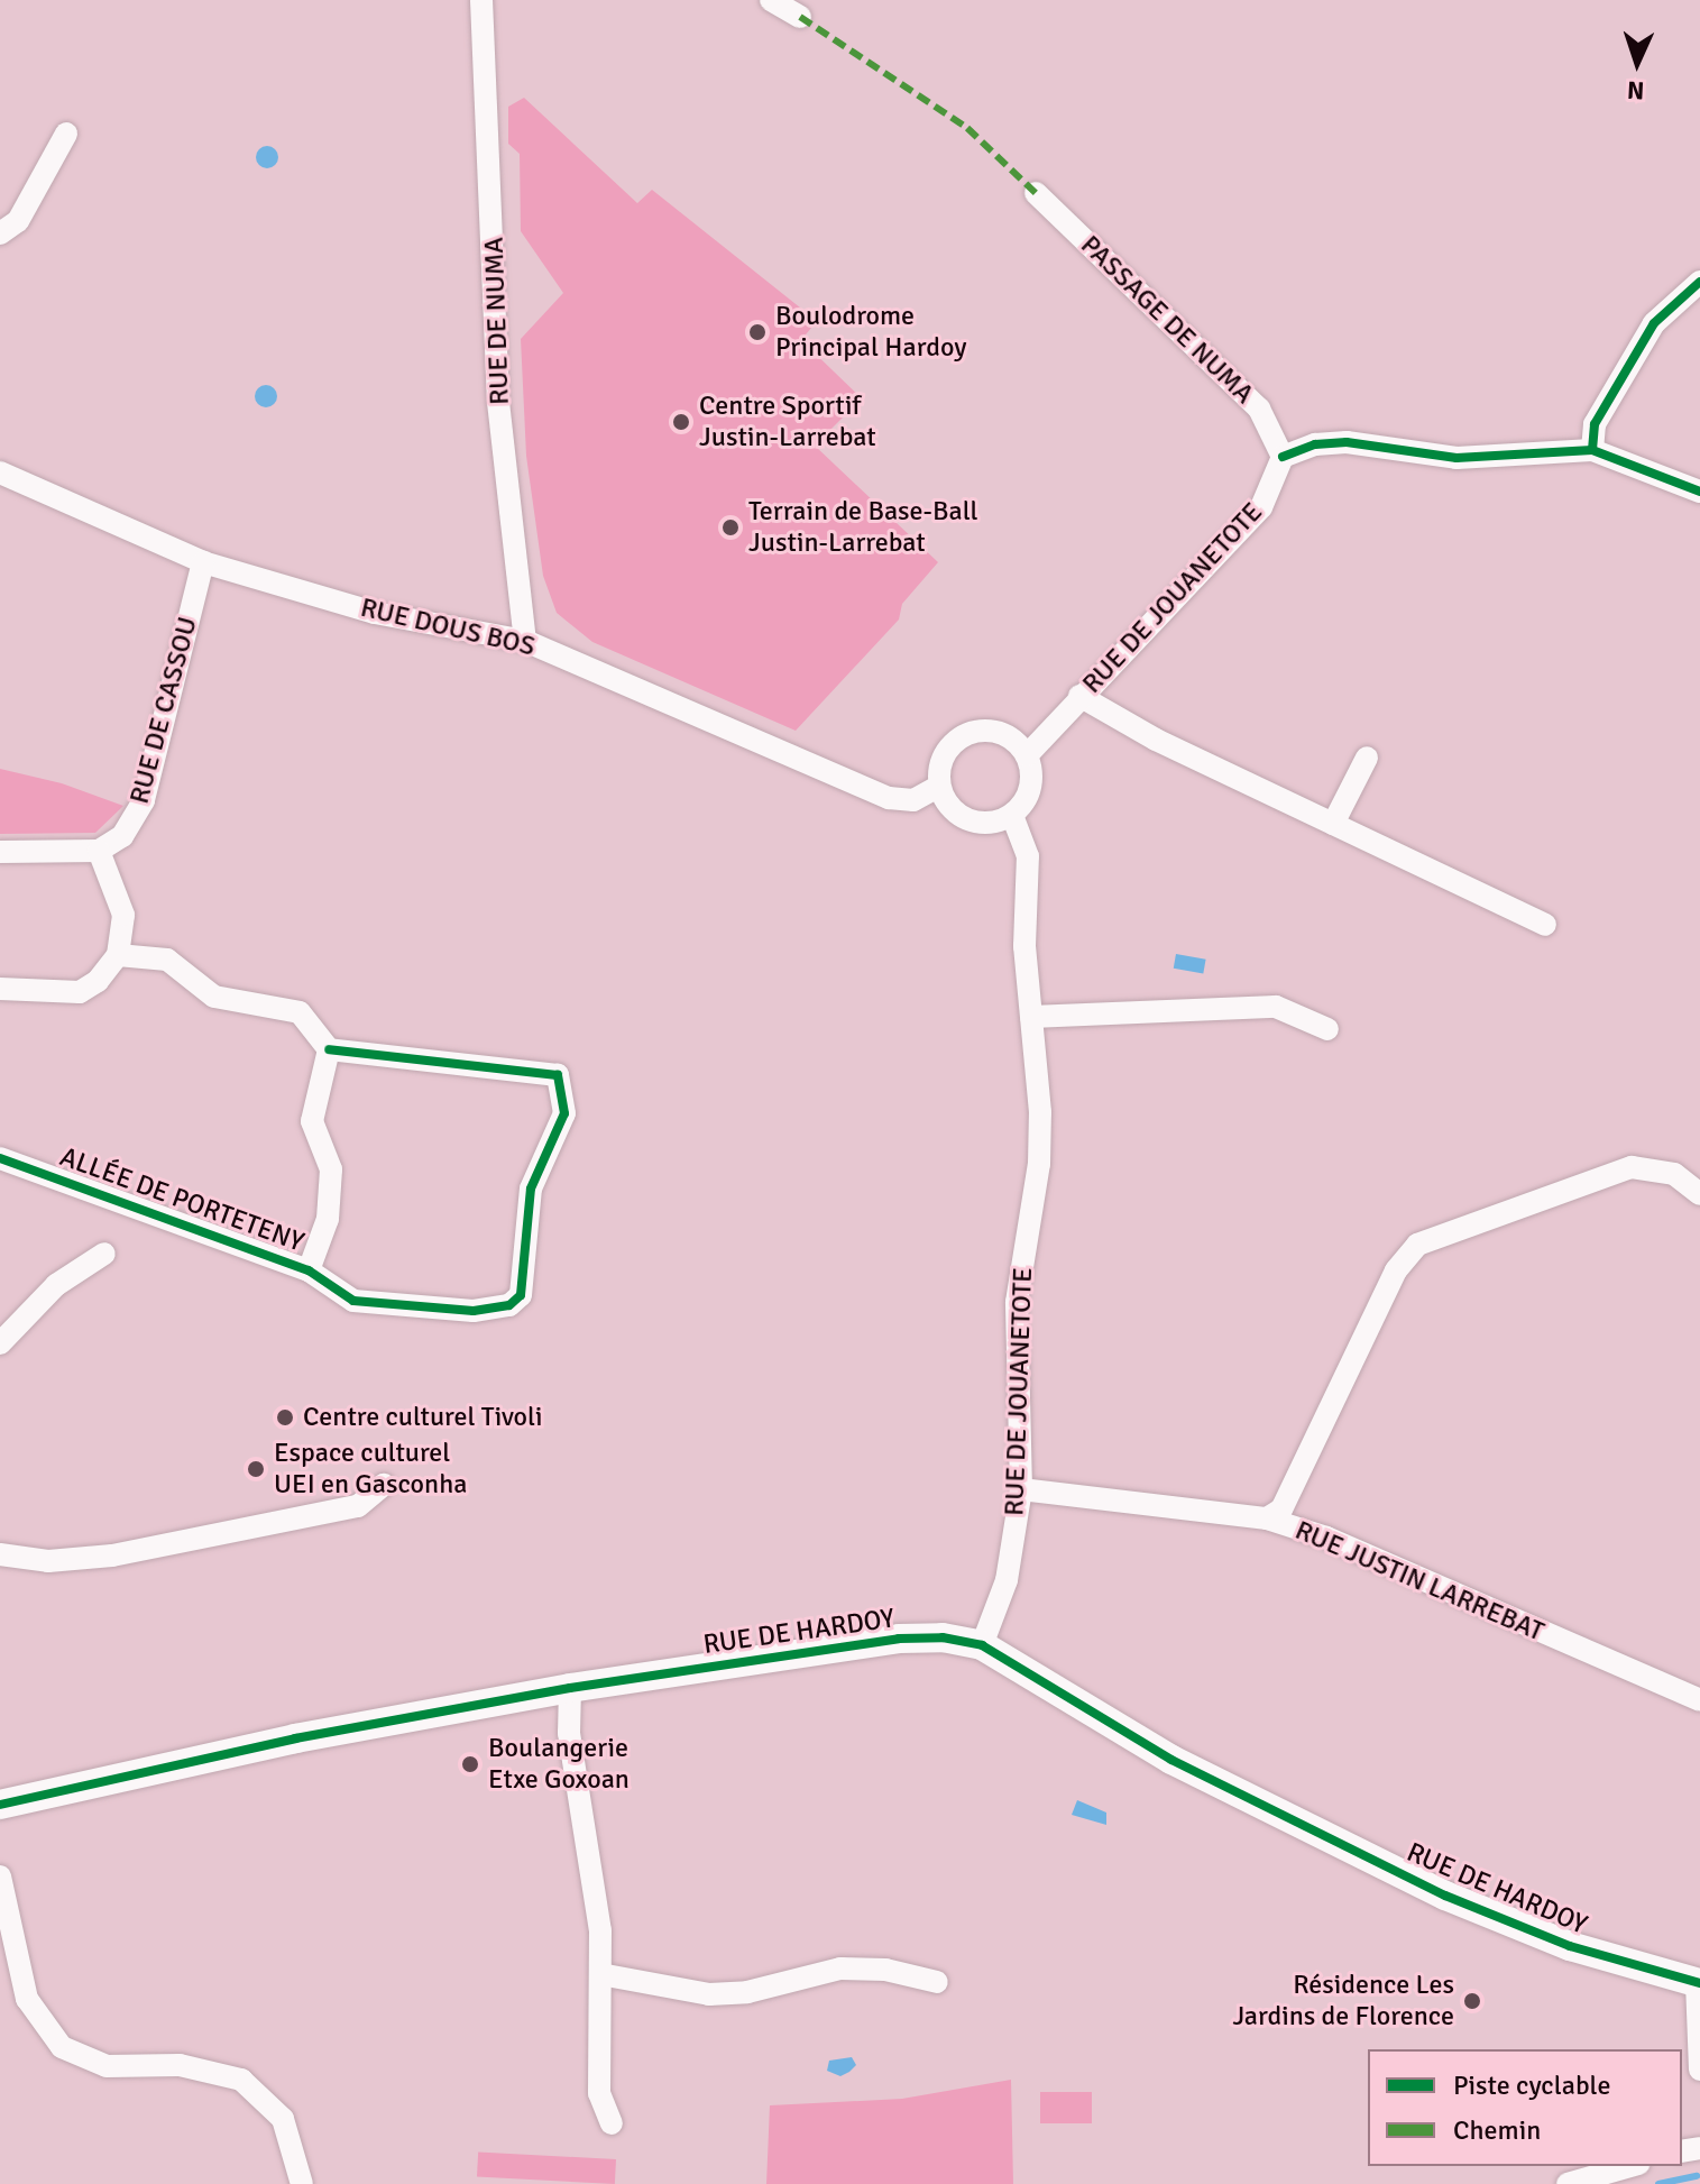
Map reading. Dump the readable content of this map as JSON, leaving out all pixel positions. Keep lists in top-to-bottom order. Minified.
{"streets":{"street":["PASSAGE DE NUMA","RUE DE NUMA","RUE DE JOUANETOTE","RUE DOUS BOS","RUE DE CASSOU","ALLÉE DE PORTETENY","RUE JUSTIN LARREBAT","RUE DE HARDOY"]},"crossings":[["PASSAGE DE NUMA","RUE DE JOUANETOTE"],["RUE DE NUMA","RUE DOUS BOS"],["RUE DE JOUANETOTE","RUE DOUS BOS"],["RUE DE JOUANETOTE","RUE JUSTIN LARREBAT"],["RUE DE JOUANETOTE","RUE DE HARDOY"],["RUE DOUS BOS","RUE DE CASSOU"]],"places":["Boulodrome Principal Hardoy","Centre Sportif Justin-Larrebat","Terrain de Base-Ball Justin-Larrebat","Centre culturel Tivoli","Espace culturel UEI en Gasconha","Boulangerie Etxe Goxoan","Résidence Les Jardins de Florence"],"legend":["Piste cyclable","Chemin"],"north":"bottom"}
